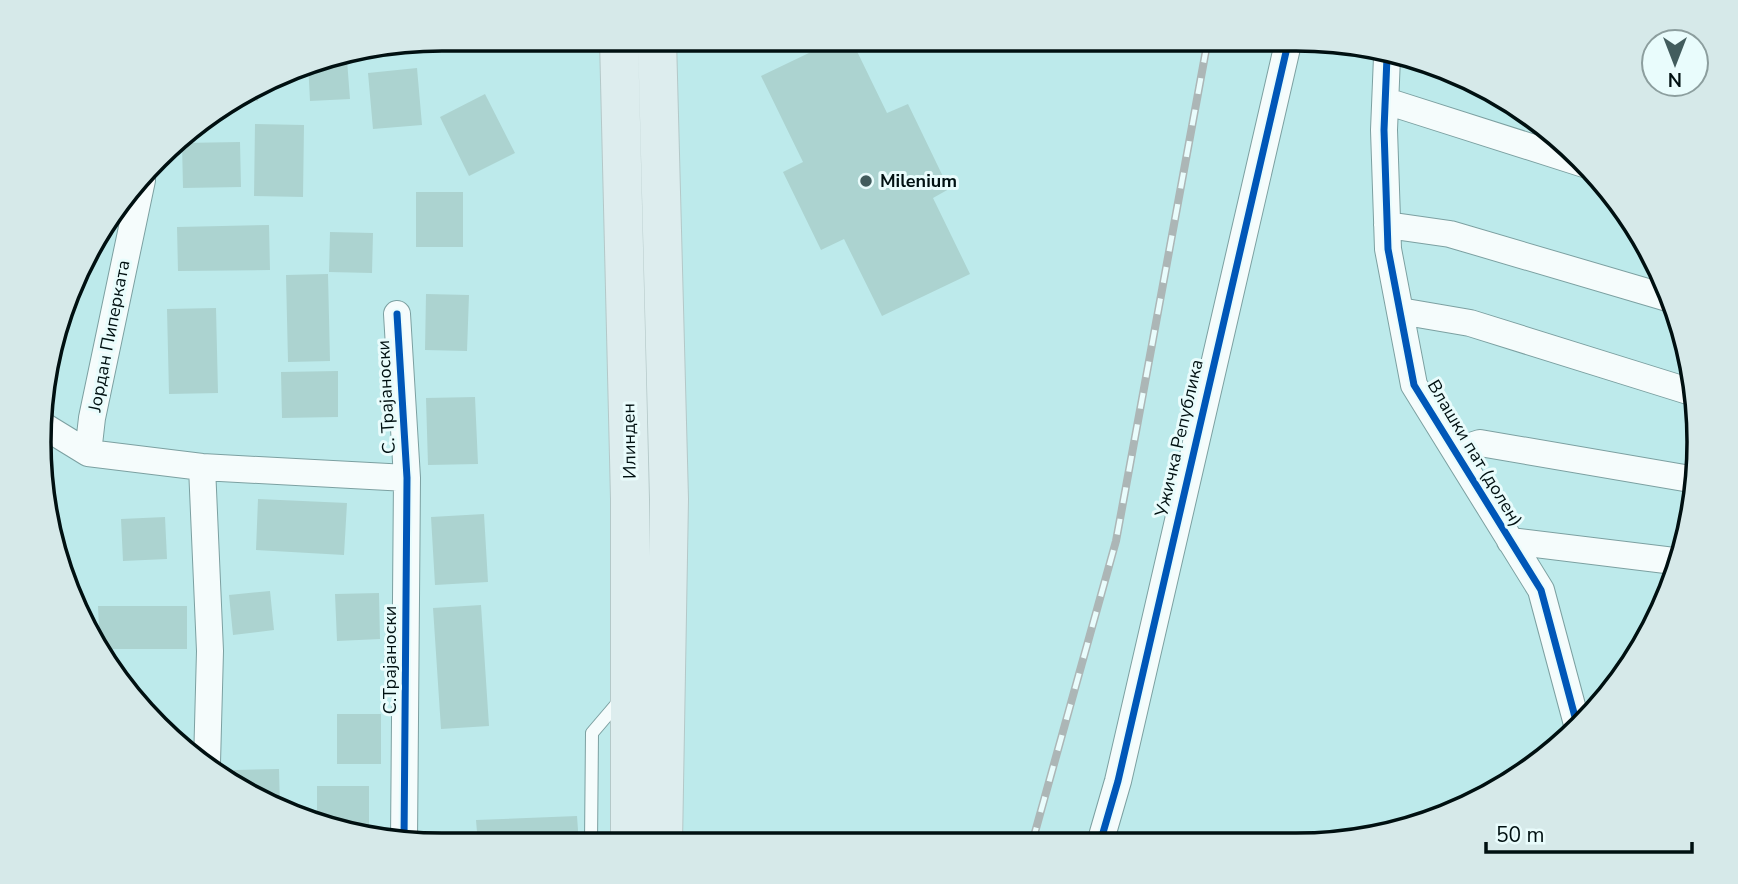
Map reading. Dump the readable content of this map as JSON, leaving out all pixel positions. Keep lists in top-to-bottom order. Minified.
{"streets":{"main road":["Илинден"],"street":["Јордан Пиперката","С. Трајаноски","Ужичка Република","Влашки пат (долен)","С.Трајаноски"]},"crossings":[["С. Трајаноски","С.Трајаноски"]],"places":["Milenium"],"scale_bar":"50 m","north":"bottom"}
